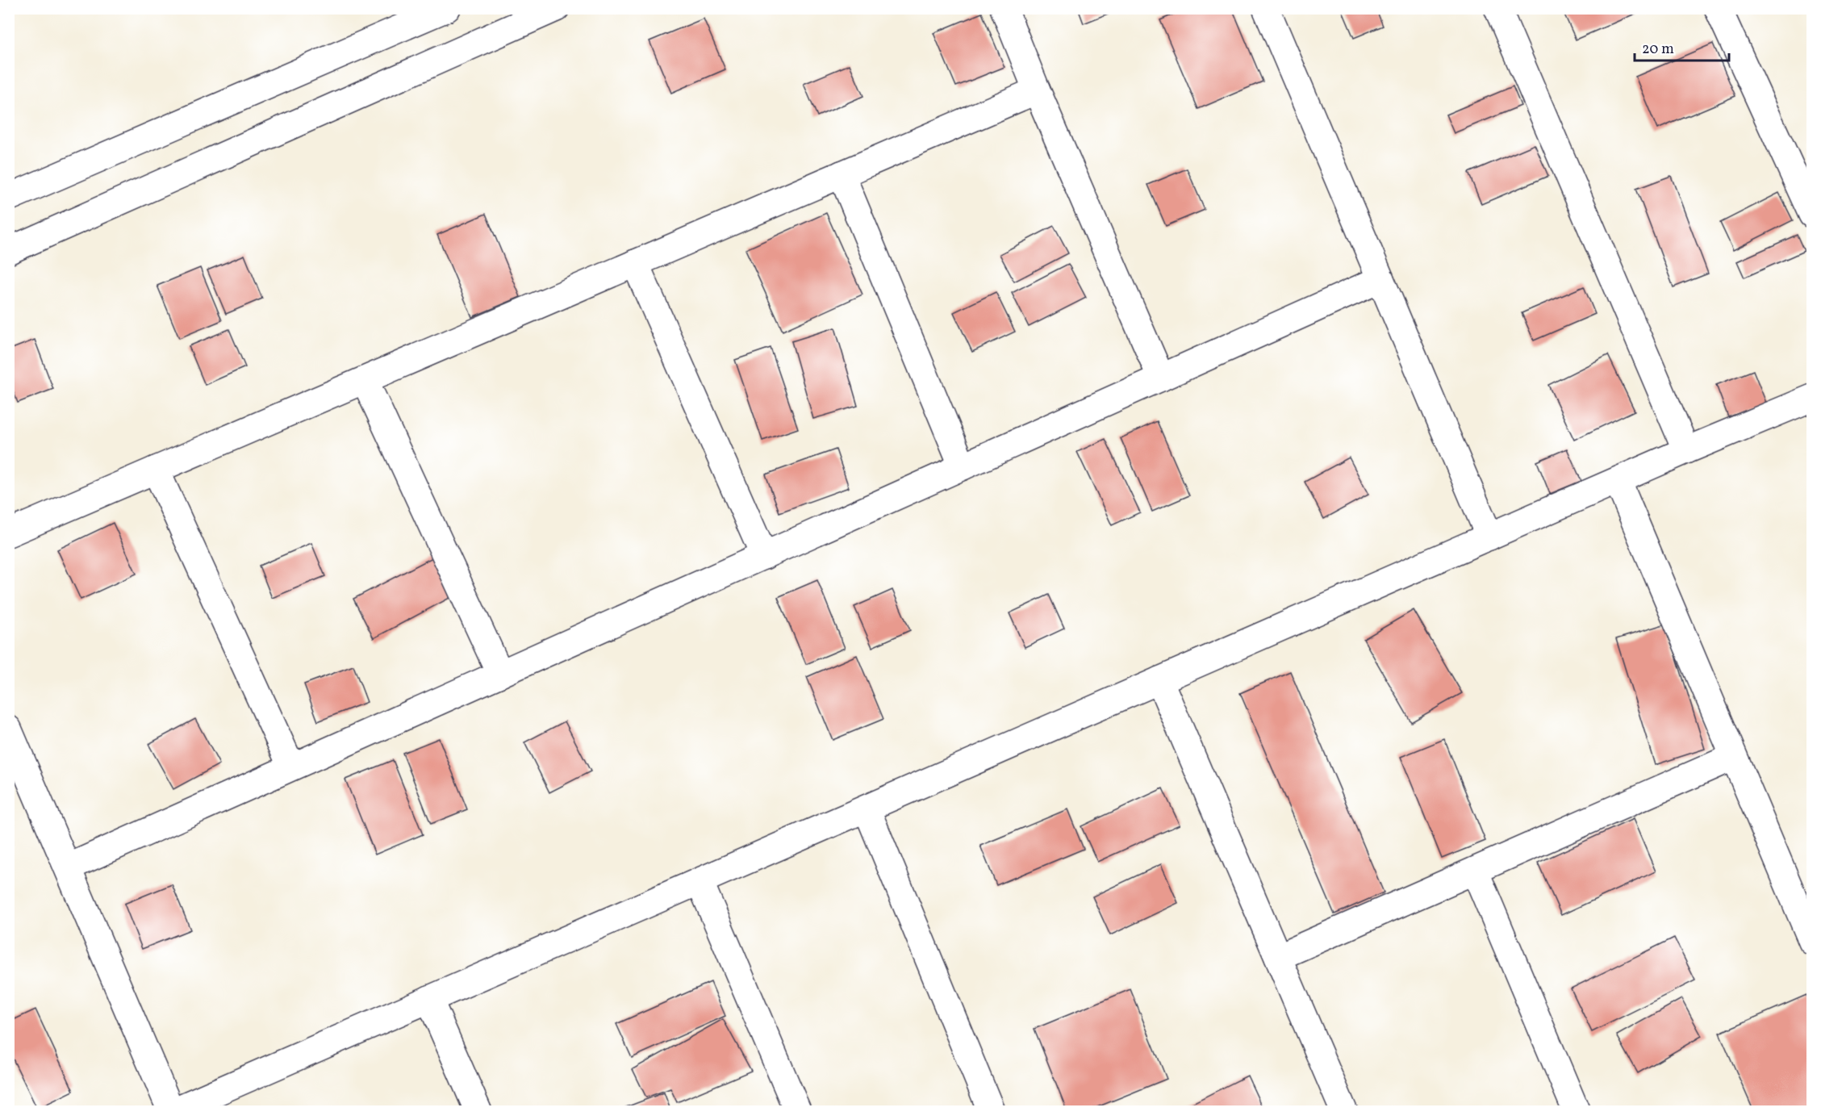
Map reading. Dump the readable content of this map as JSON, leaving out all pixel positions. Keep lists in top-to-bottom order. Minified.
{"scale_bar":"20 m"}
